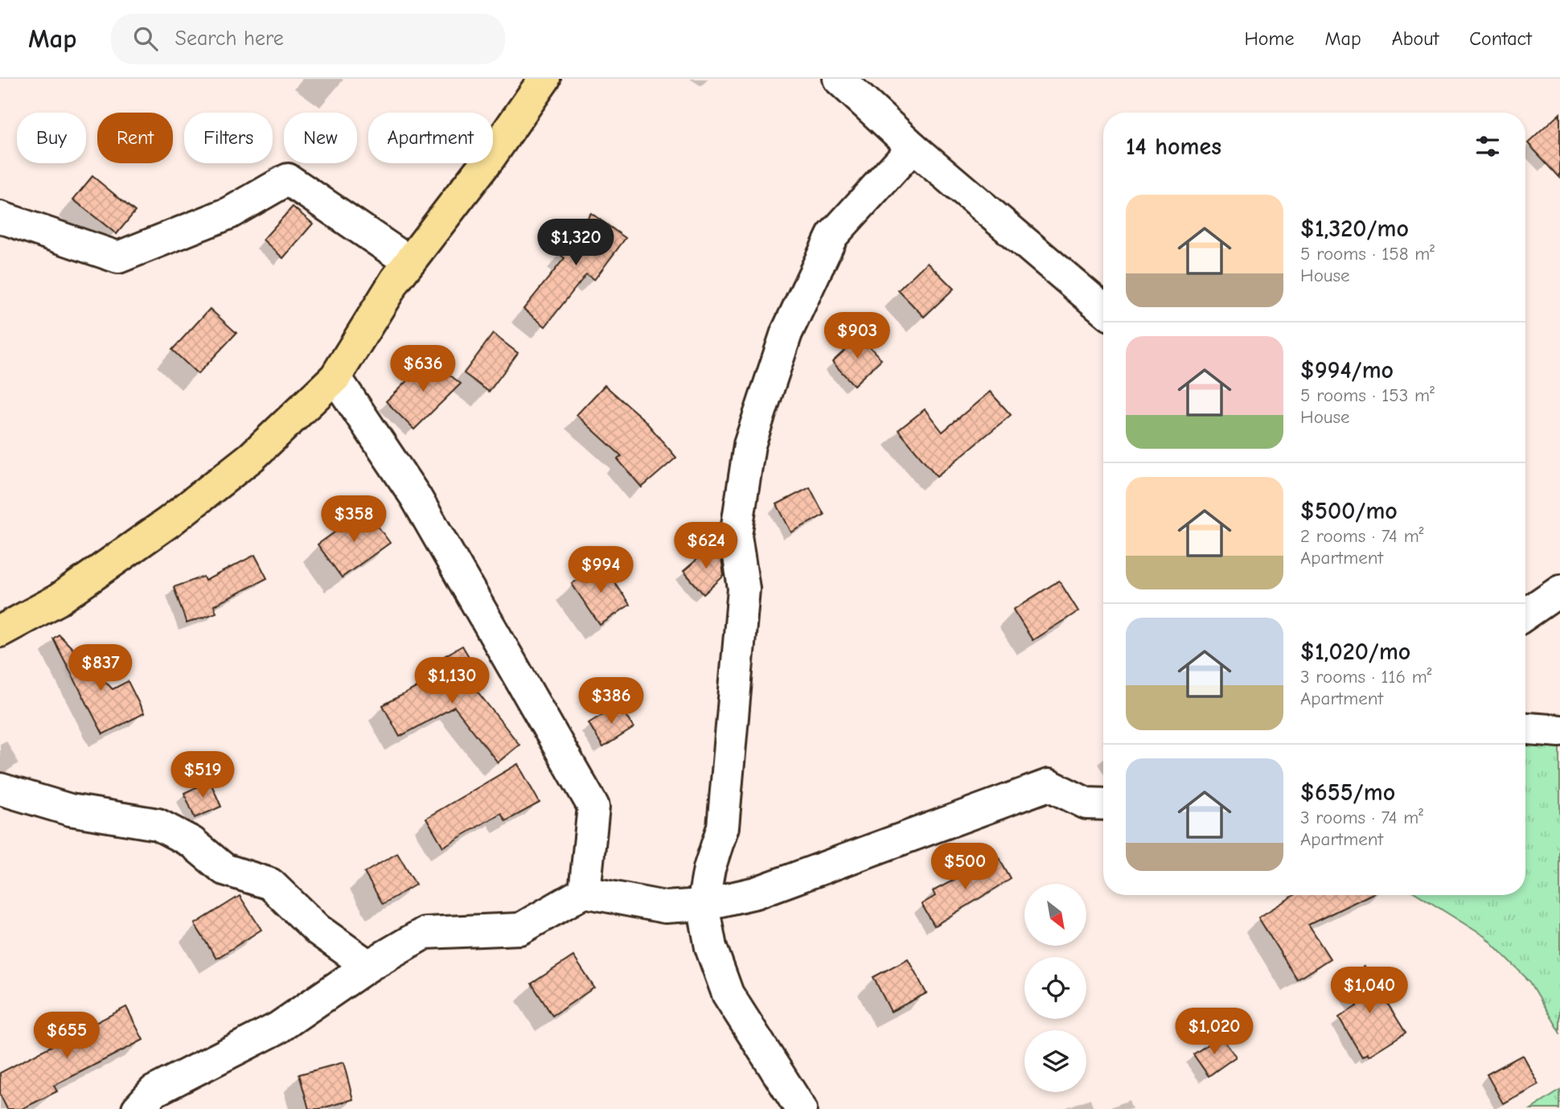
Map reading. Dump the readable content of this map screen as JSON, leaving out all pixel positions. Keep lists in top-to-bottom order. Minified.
{"north":"bottom right","page":{"header":"Map","search":"Search here","nav":["Home","Map","About","Contact"],"chip":["Buy","Rent","Filters","New","Apartment"],"heading":"14 homes","list":[{"name":"$1,320/mo","note":"5 rooms · 158 m² · House"},{"name":"$994/mo","note":"5 rooms · 153 m² · House"},{"name":"$500/mo","note":"2 rooms · 74 m² · Apartment"},{"name":"$1,020/mo","note":"3 rooms · 116 m² · Apartment"},{"name":"$655/mo","note":"3 rooms · 74 m² · Apartment"}],"price":["$1,320","$903","$636","$358","$624","$994","$837","$1,130","$386","$519","$500","$1,040","$1,020","$655"]}}
